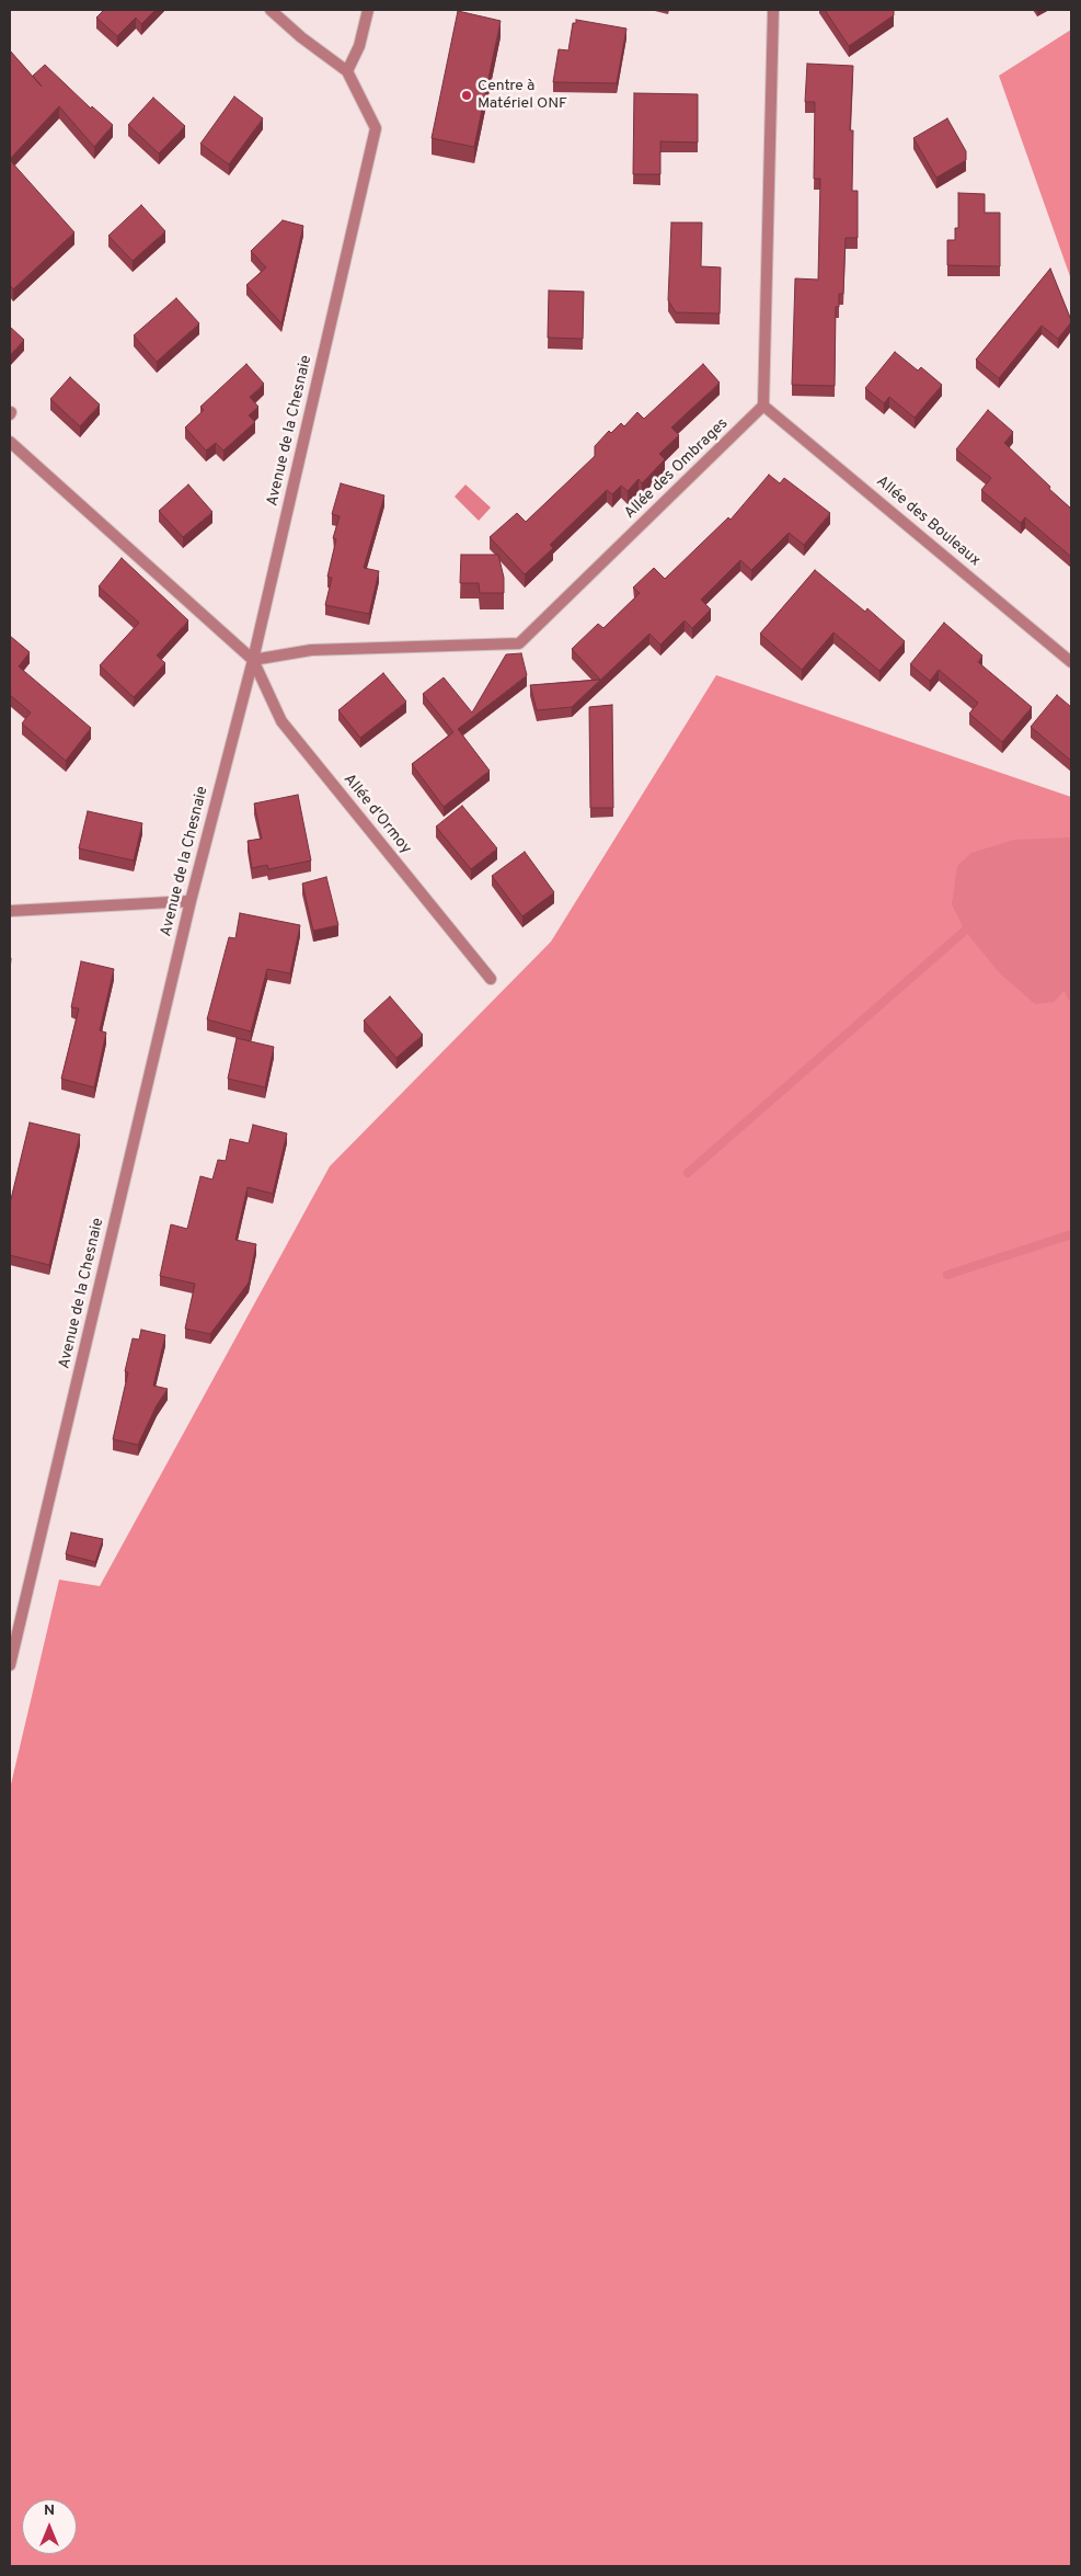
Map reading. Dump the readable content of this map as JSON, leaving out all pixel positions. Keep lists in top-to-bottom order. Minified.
{"streets":{"street":["Avenue de la Chesnaie","Allée des Ombrages","Allée des Bouleaux","Allée d'Ormoy"]},"crossings":[["Avenue de la Chesnaie","Allée des Ombrages"],["Avenue de la Chesnaie","Allée d'Ormoy"],["Allée des Ombrages","Allée des Bouleaux"],["Allée des Ombrages","Allée d'Ormoy"]],"places":["Centre à Matériel ONF"],"north":"top"}
